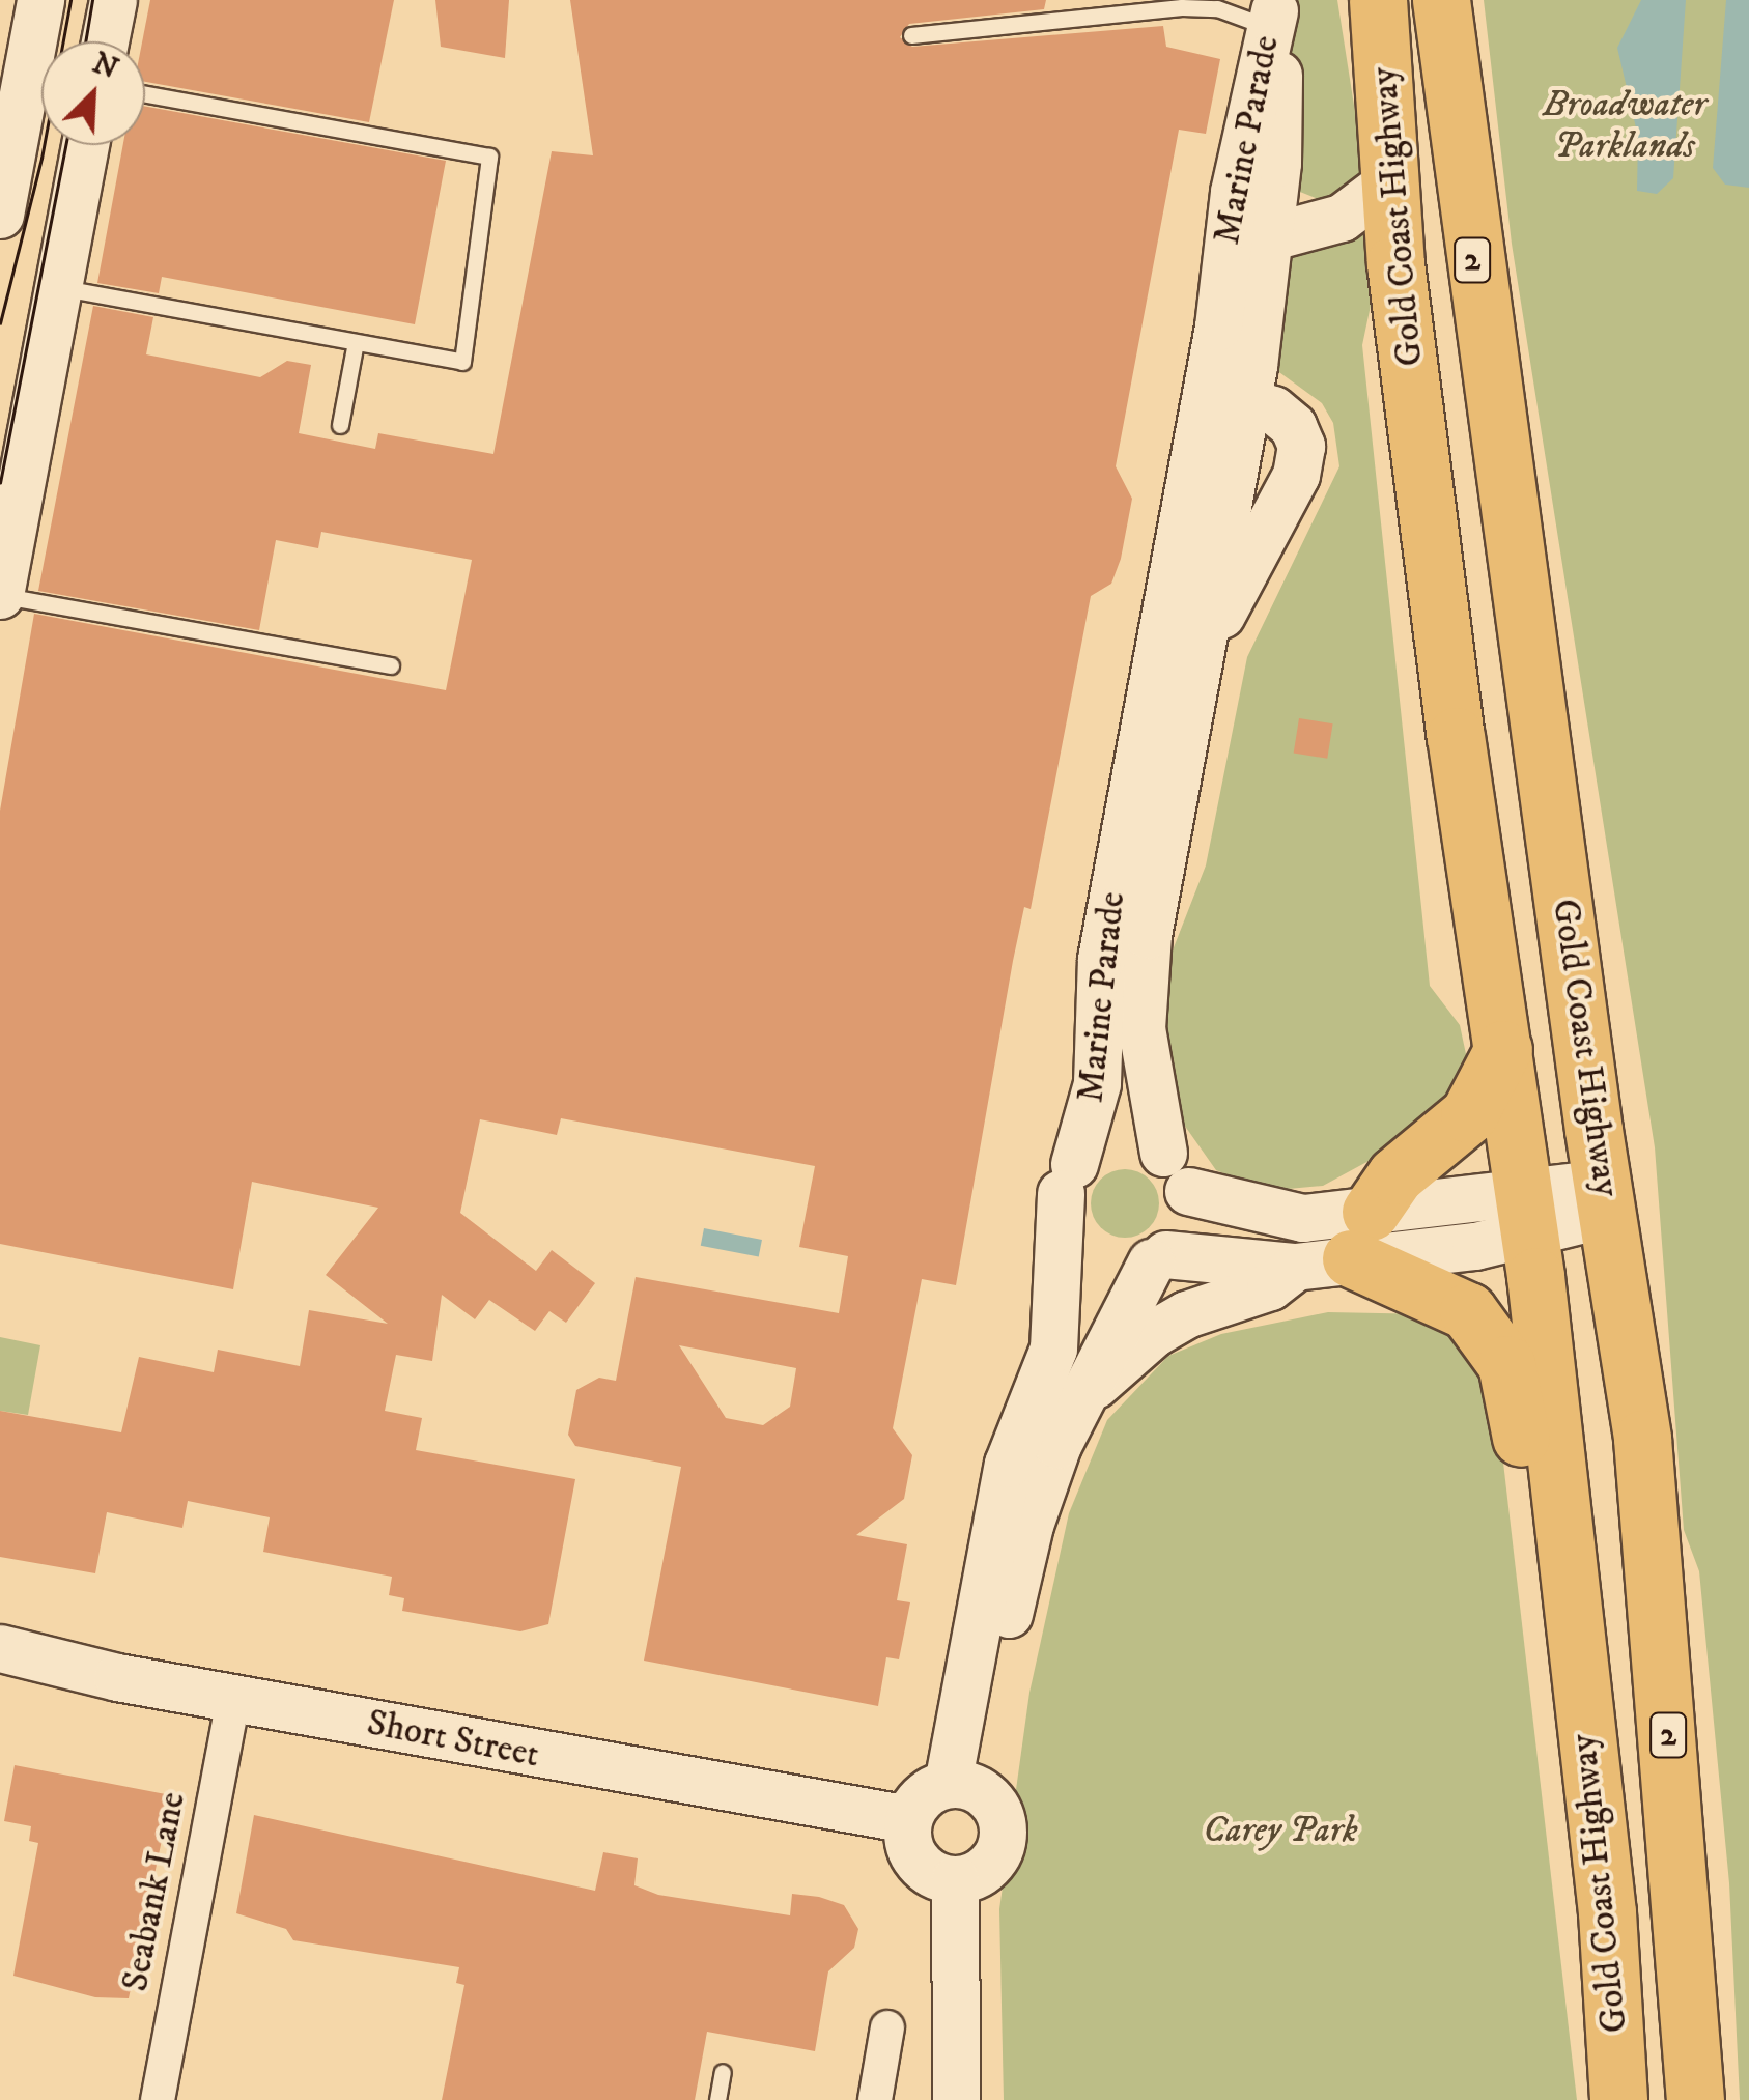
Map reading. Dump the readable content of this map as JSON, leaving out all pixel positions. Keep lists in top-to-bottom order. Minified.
{"streets":{"highway":["Gold Coast Highway","2"],"street":["Marine Parade","Short Street","Seabank Lane"]},"crossings":[["Marine Parade","Short Street"],["Short Street","Seabank Lane"]],"parks":["Broadwater Parklands","Carey Park"],"north":"top right"}
